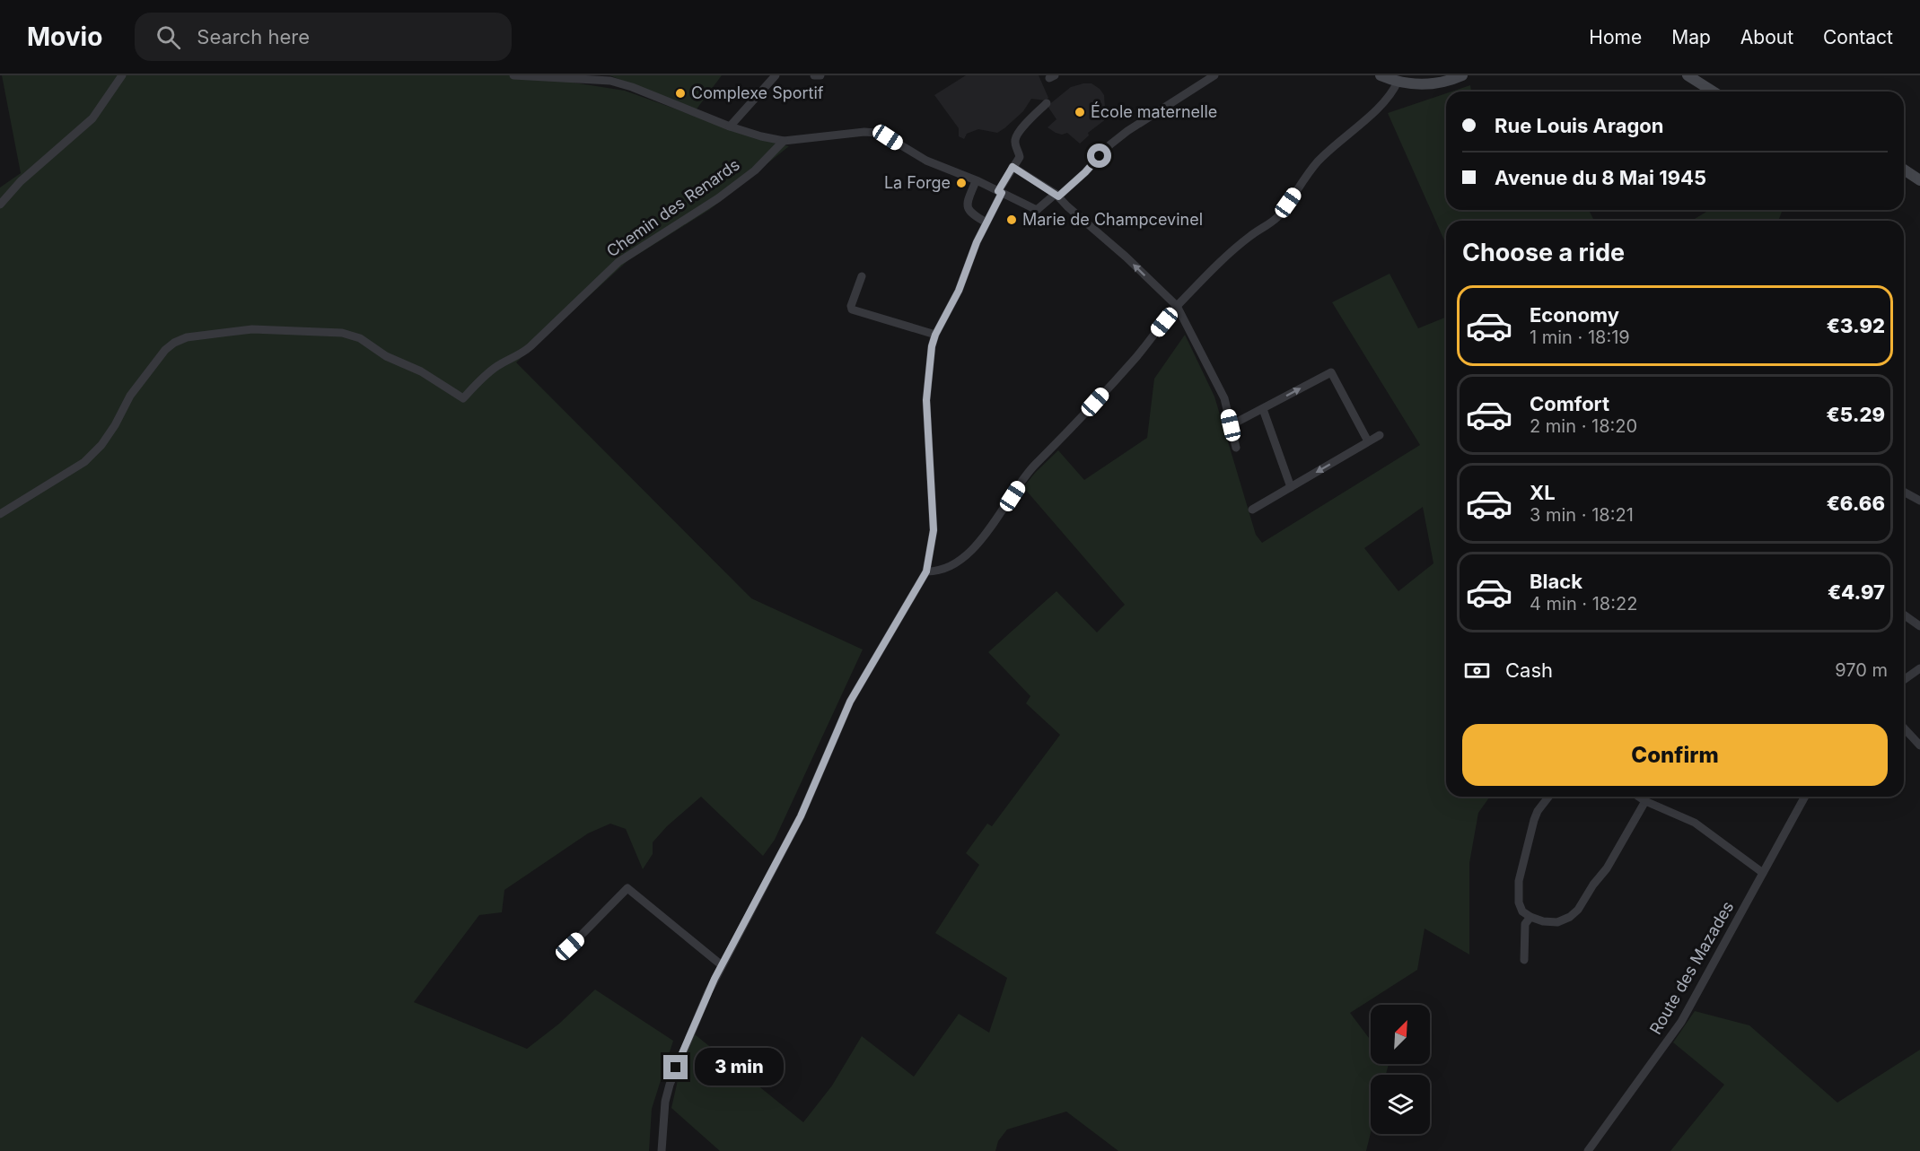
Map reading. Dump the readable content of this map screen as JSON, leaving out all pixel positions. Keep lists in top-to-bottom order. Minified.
{"streets":{"street":["Chemin des Renards","Route des Mazades"]},"places":["Complexe Sportif","École maternelle","La Forge","Marie de Champcevinel"],"north":"top right","page":{"header":"Movio","search":"Search here","nav":["Home","Map","About","Contact"],"banner":["Rue Louis Aragon","Avenue du 8 Mai 1945"],"heading":"Choose a ride","list":[{"name":"Economy","note":"1 min · 18:19","value":"€3.92"},{"name":"Comfort","note":"2 min · 18:20","value":"€5.29"},{"name":"XL","note":"3 min · 18:21","value":"€6.66"},{"name":"Black","note":"4 min · 18:22","value":"€4.97"}],"pay":["Cash","970 m"],"buttons":"Confirm","bubble":"3 min"}}
